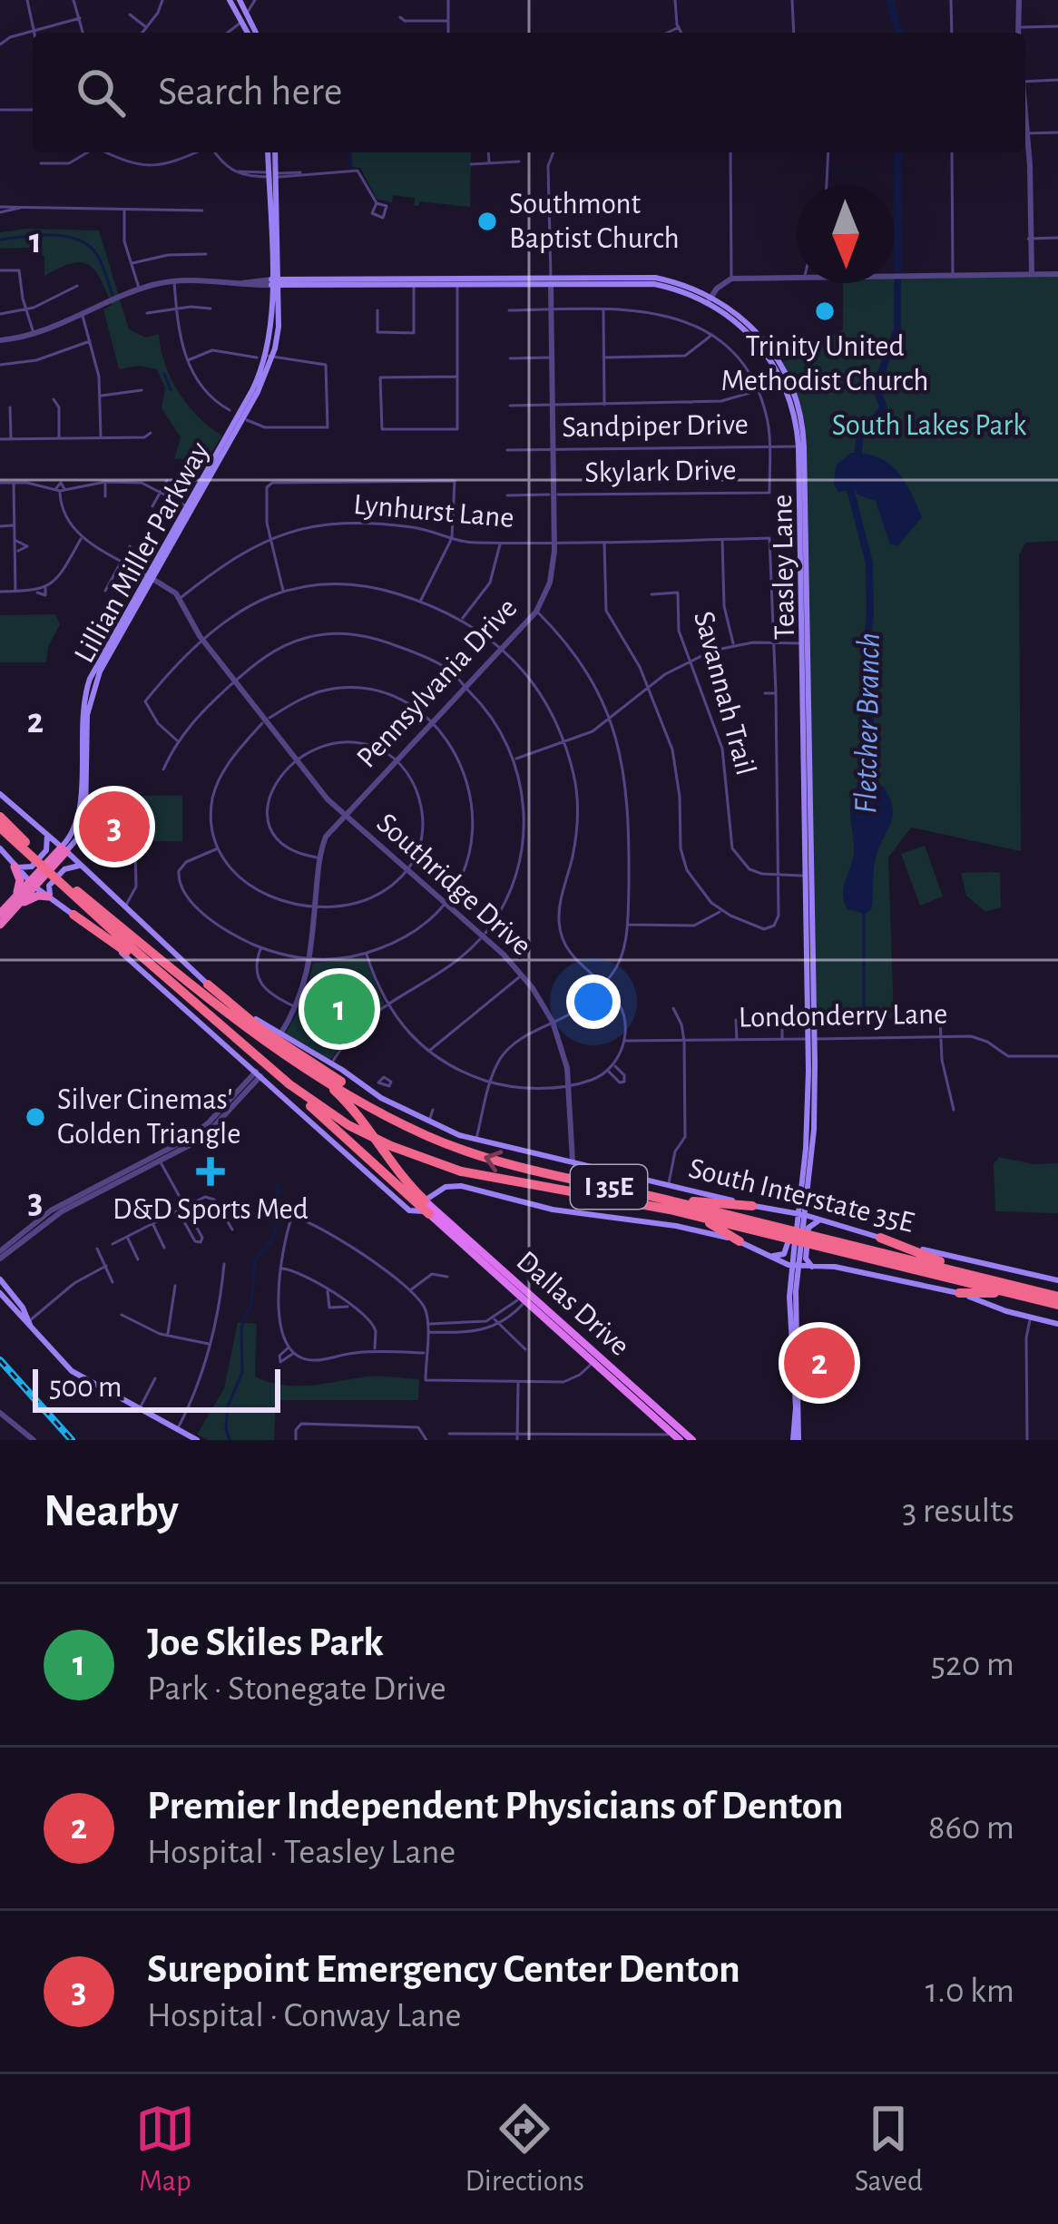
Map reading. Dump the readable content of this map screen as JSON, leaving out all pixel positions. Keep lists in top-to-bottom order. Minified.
{"streets":{"highway":["I 35E"],"main road":["Lillian Miller Parkway","Teasley Lane","South Interstate 35E","Dallas Drive"],"street":["Sandpiper Drive","Skylark Drive","Lynhurst Lane","Pennsylvania Drive","Savannah Trail","Southridge Drive","Londonderry Lane"]},"crossings":[["Sandpiper Drive","Skylark Drive"],["Sandpiper Drive","Teasley Lane"],["Sandpiper Drive","Pennsylvania Drive"],["Skylark Drive","Pennsylvania Drive"],["Lynhurst Lane","Pennsylvania Drive"],["Lynhurst Lane","Southridge Drive"],["Lillian Miller Parkway","Teasley Lane"],["Lillian Miller Parkway","Southridge Drive"],["Lillian Miller Parkway","South Interstate 35E"],["Teasley Lane","Pennsylvania Drive"],["Teasley Lane","Savannah Trail"],["Teasley Lane","Londonderry Lane"],["Teasley Lane","South Interstate 35E"],["Pennsylvania Drive","Southridge Drive"],["Pennsylvania Drive","South Interstate 35E"],["Southridge Drive","South Interstate 35E"],["South Interstate 35E","Dallas Drive"]],"water":["Fletcher Branch"],"parks":["South Lakes Park"],"places":{"other":["Southmont Baptist Church","Trinity United Methodist Church","Silver Cinemas' Golden Triangle"],"health":["D&D Sports Med"]},"scale_bar":"500 m","north":"bottom","page":{"search":"Search here","pins":["3","1","2"],"scale":"500 m","heading":["Nearby","3 results"],"list":[{"mark":"1","name":"Joe Skiles Park","note":"Park · Stonegate Drive","value":"520 m"},{"mark":"2","name":"Premier Independent Physicians of Denton","note":"Hospital · Teasley Lane","value":"860 m"},{"mark":"3","name":"Surepoint Emergency Center Denton","note":"Hospital · Conway Lane","value":"1.0 km"}],"nav":["Map","Directions","Saved"]},"grid":{"rows":["1","2","3"]}}
